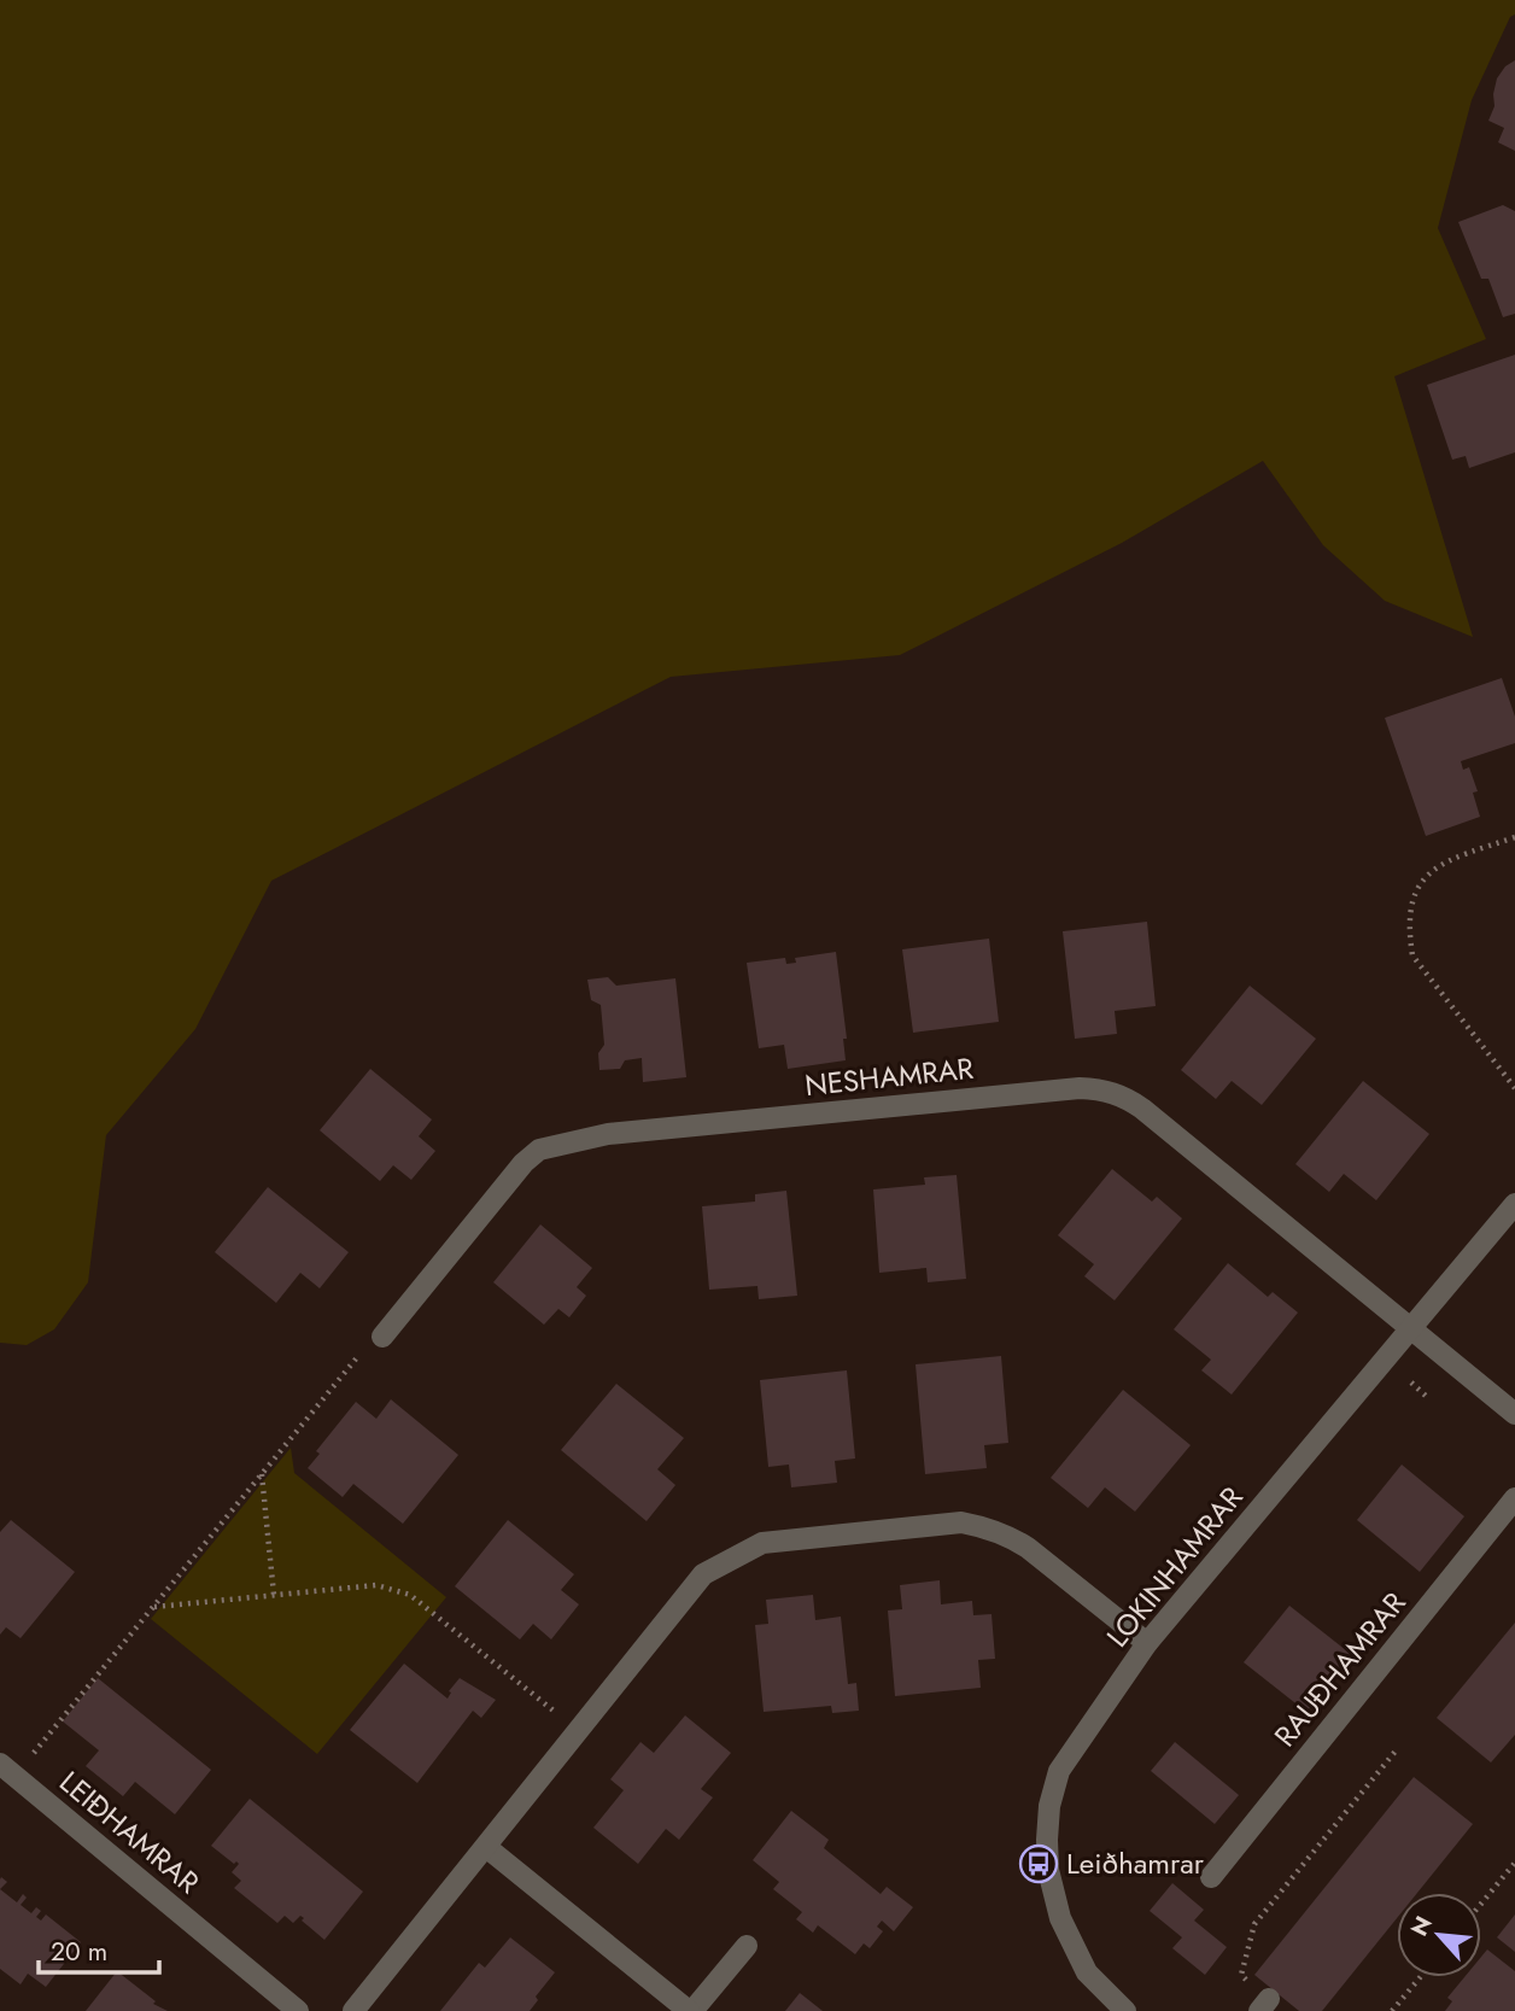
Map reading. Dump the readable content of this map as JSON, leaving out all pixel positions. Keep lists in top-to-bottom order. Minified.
{"streets":{"street":["NESHAMRAR","LOKINHAMRAR","RAUÐHAMRAR","LEIÐHAMRAR"]},"crossings":[["NESHAMRAR","LOKINHAMRAR"]],"places":{"bus stop":["Leiðhamrar"]},"scale_bar":"20 m","north":"top left"}
